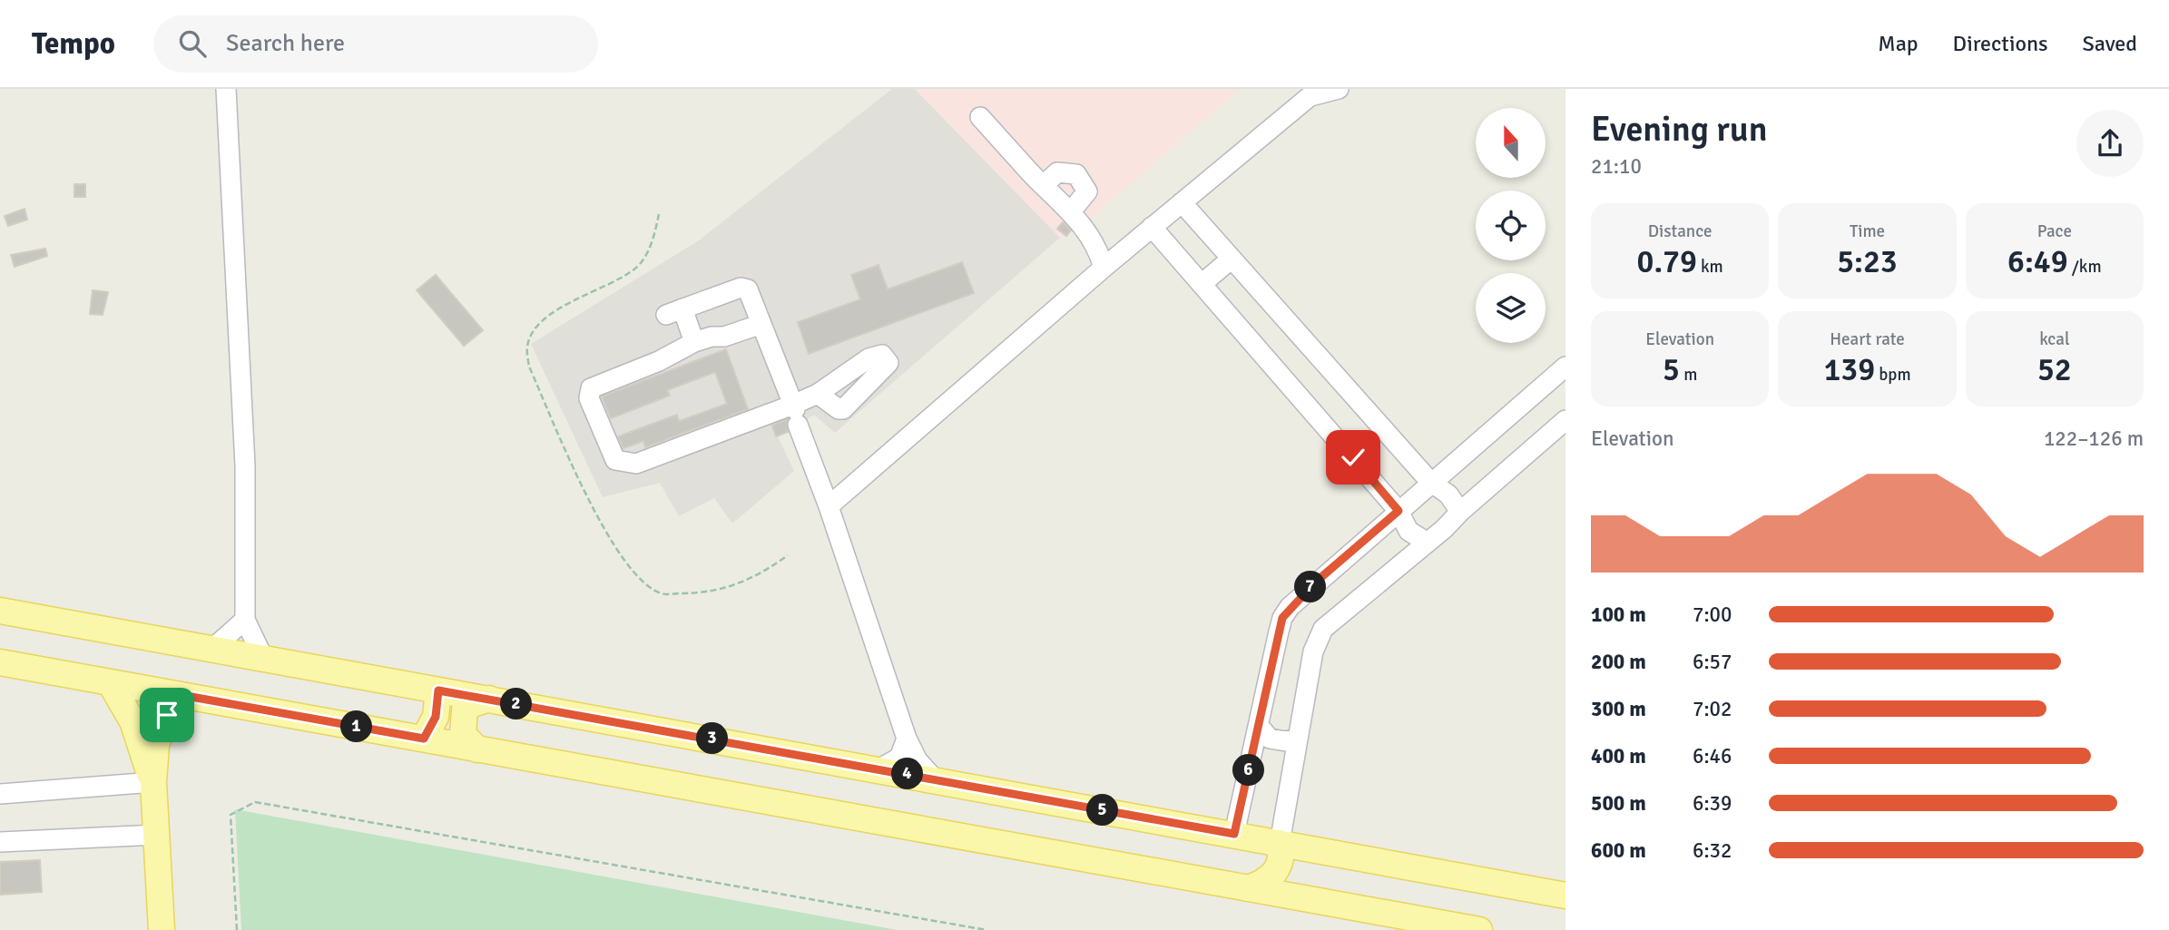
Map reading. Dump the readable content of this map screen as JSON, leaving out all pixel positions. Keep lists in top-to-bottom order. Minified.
{"north":"top","page":{"header":"Tempo","search":"Search here","nav":["Map","Directions","Saved"],"heading":["Evening run","21:10"],"stats":[["Distance","0.79 km"],["Time","5:23"],["Pace","6:49 /km"],["Elevation","5 m"],["Heart rate","139 bpm"],["kcal","52"]],"chart":["Elevation","122–126 m"],"pins":["7","2","1","3","6","4","5"],"list":[{"name":"100 m","note":"7:00"},{"name":"200 m","note":"6:57"},{"name":"300 m","note":"7:02"},{"name":"400 m","note":"6:46"},{"name":"500 m","note":"6:39"},{"name":"600 m","note":"6:32"}]}}
